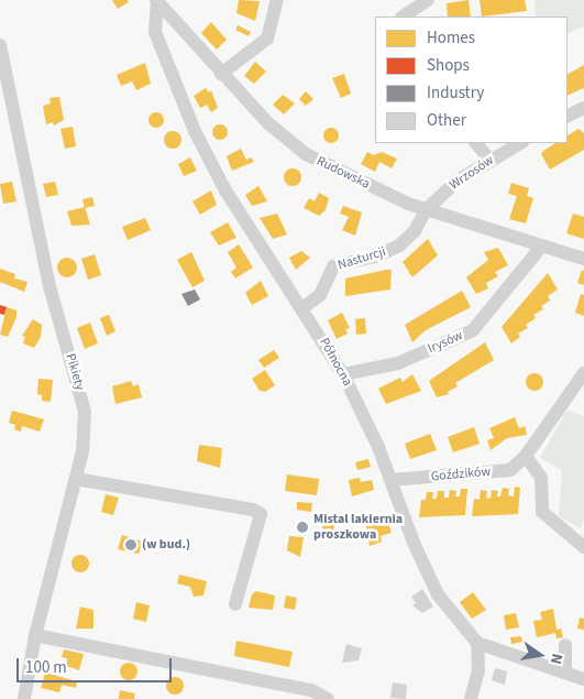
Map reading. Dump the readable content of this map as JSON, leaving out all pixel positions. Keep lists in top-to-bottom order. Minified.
{"streets":{"street":["Rudowska","Wrzosów","Nasturcji","Irysów","Północna","Pikiety","Goździków"]},"crossings":[["Rudowska","Wrzosów"],["Rudowska","Nasturcji"],["Rudowska","Irysów"],["Rudowska","Północna"],["Wrzosów","Nasturcji"],["Nasturcji","Północna"],["Irysów","Północna"],["Północna","Goździków"]],"places":["Mistal lakiernia proszkowa","(w bud.)"],"legend":["Homes","Shops","Industry","Other"],"scale_bar":"100 m","north":"right"}
